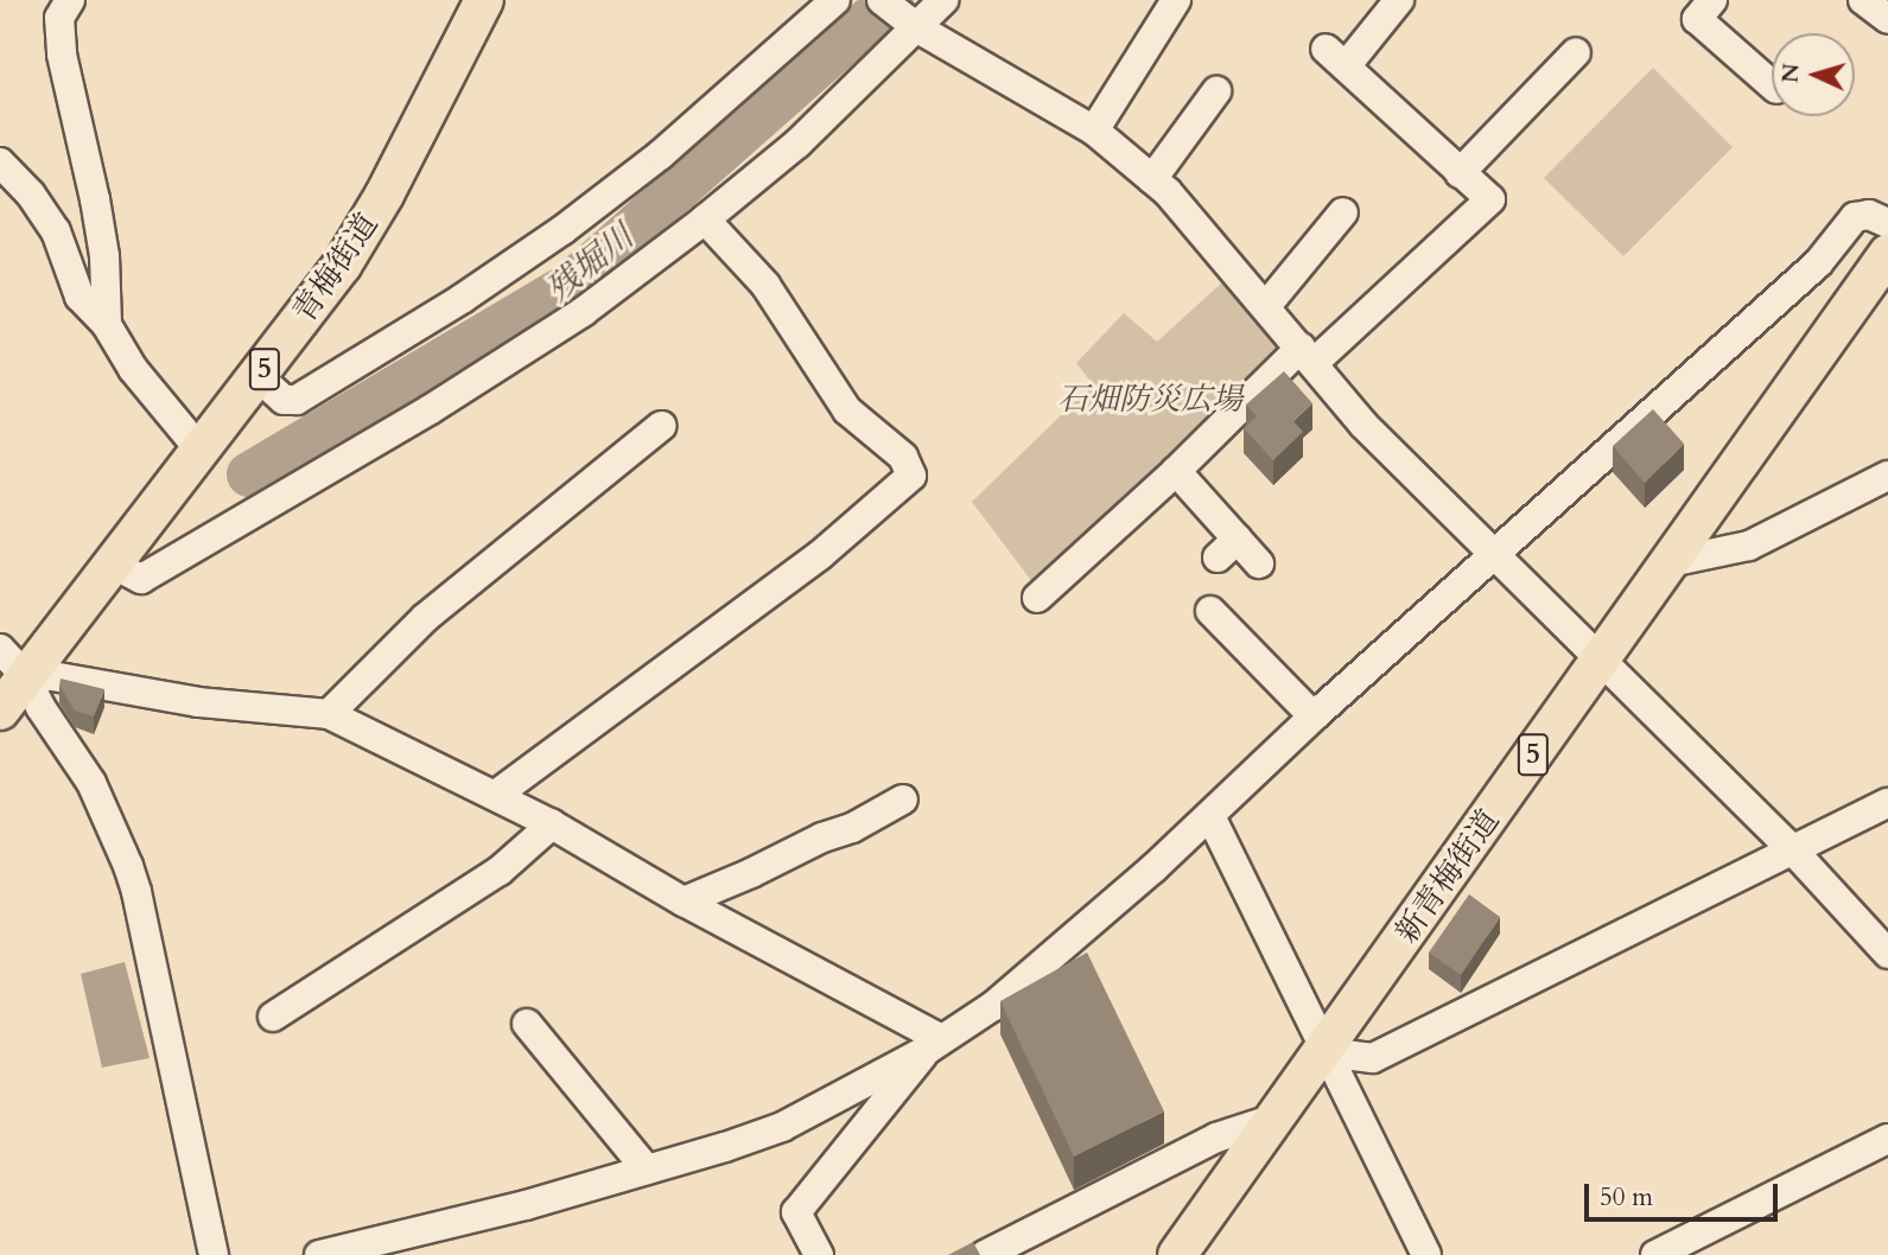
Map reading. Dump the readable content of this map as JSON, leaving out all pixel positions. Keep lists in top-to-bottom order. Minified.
{"streets":{"main road":["青梅街道","5","新青梅街道"]},"water":["残堀川"],"parks":["石畑防災広場"],"scale_bar":"50 m","north":"left"}
